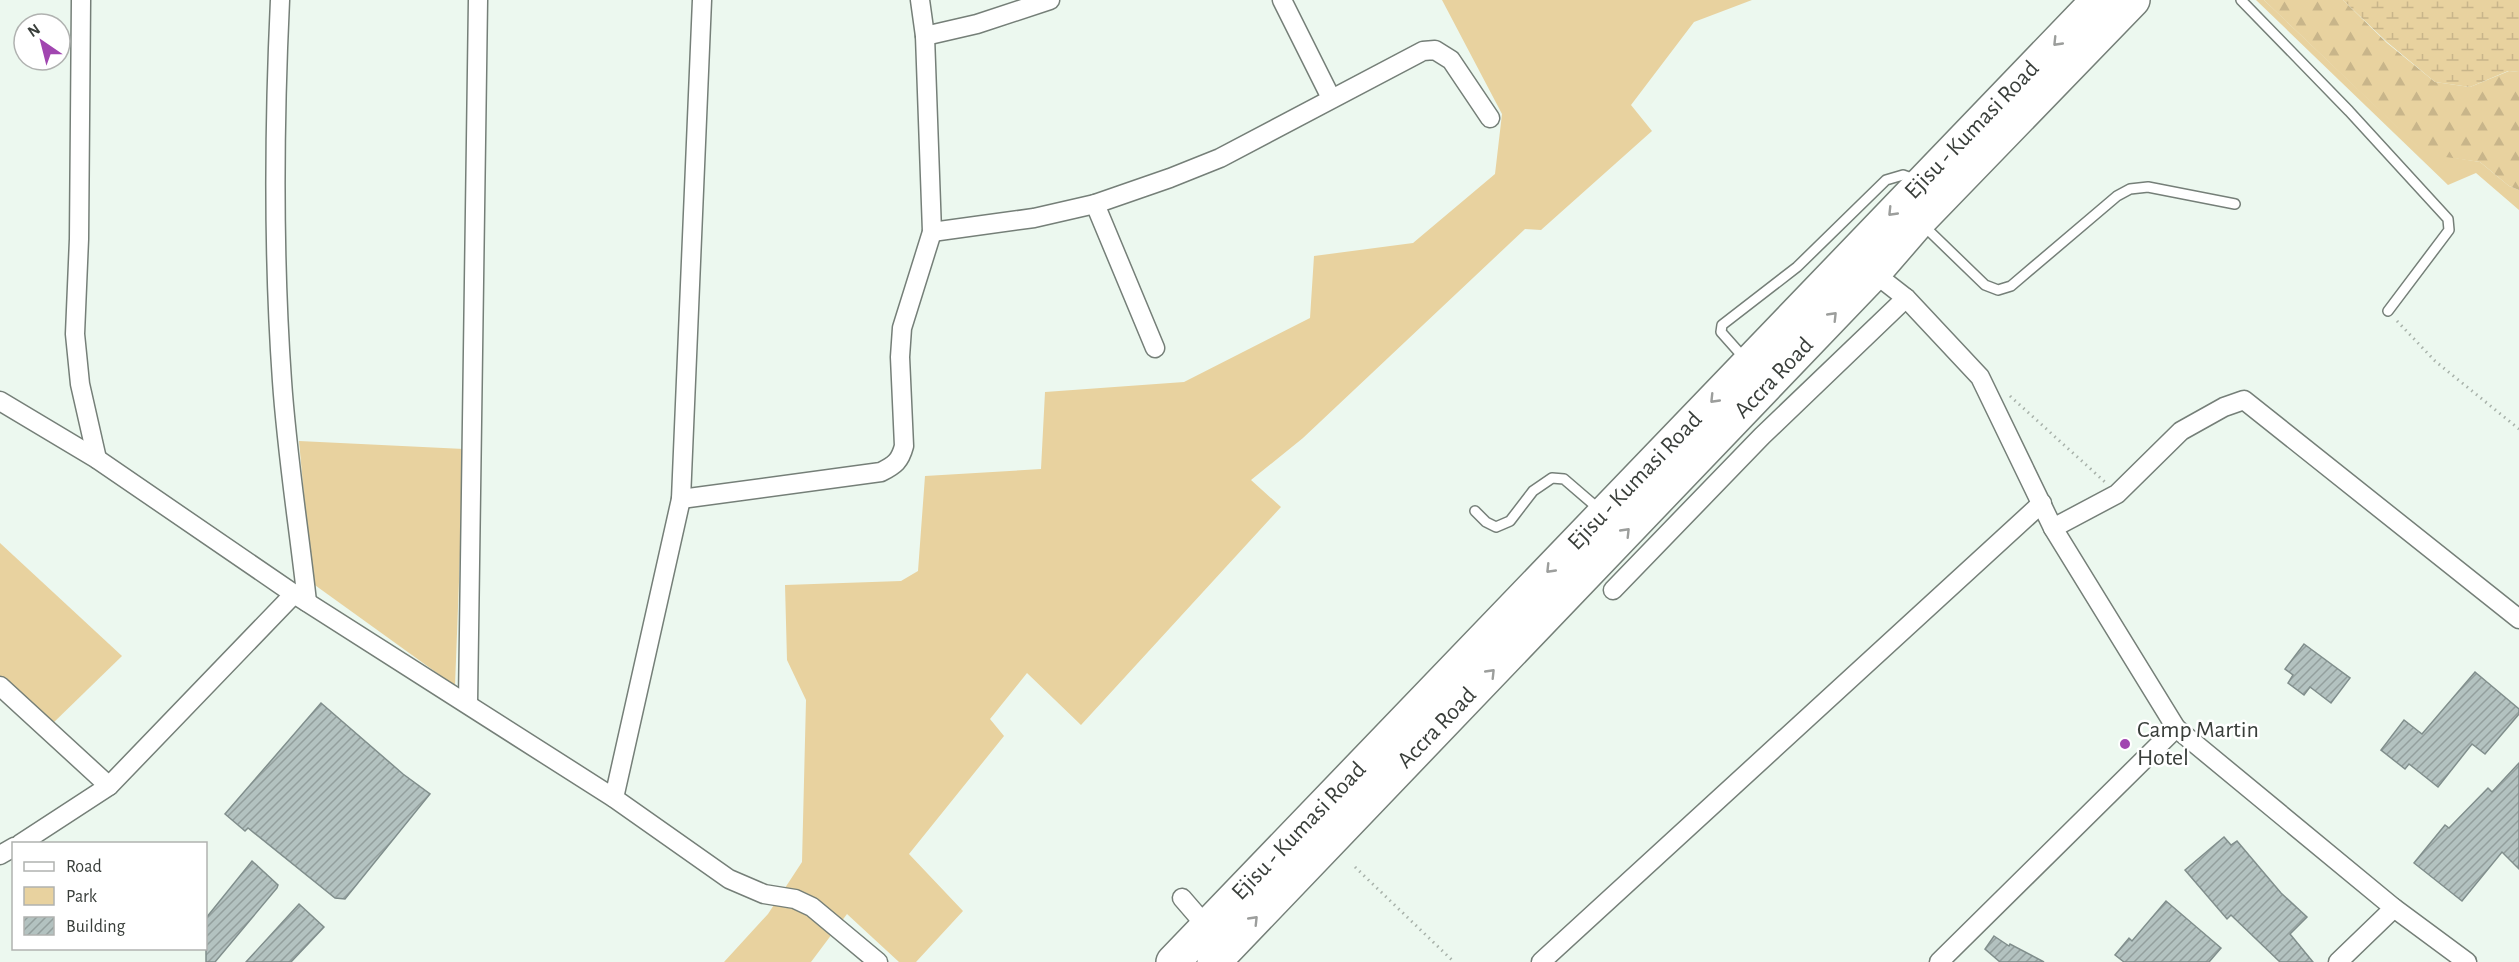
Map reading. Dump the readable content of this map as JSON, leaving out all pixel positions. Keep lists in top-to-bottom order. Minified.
{"streets":{"highway":["Ejisu - Kumasi Road","Accra Road"]},"crossings":[["Ejisu - Kumasi Road","Accra Road"]],"one_way":["Ejisu - Kumasi Road","Accra Road"],"places":["Camp Martin Hotel"],"legend":["Road","Park","Building"],"north":"top left"}
